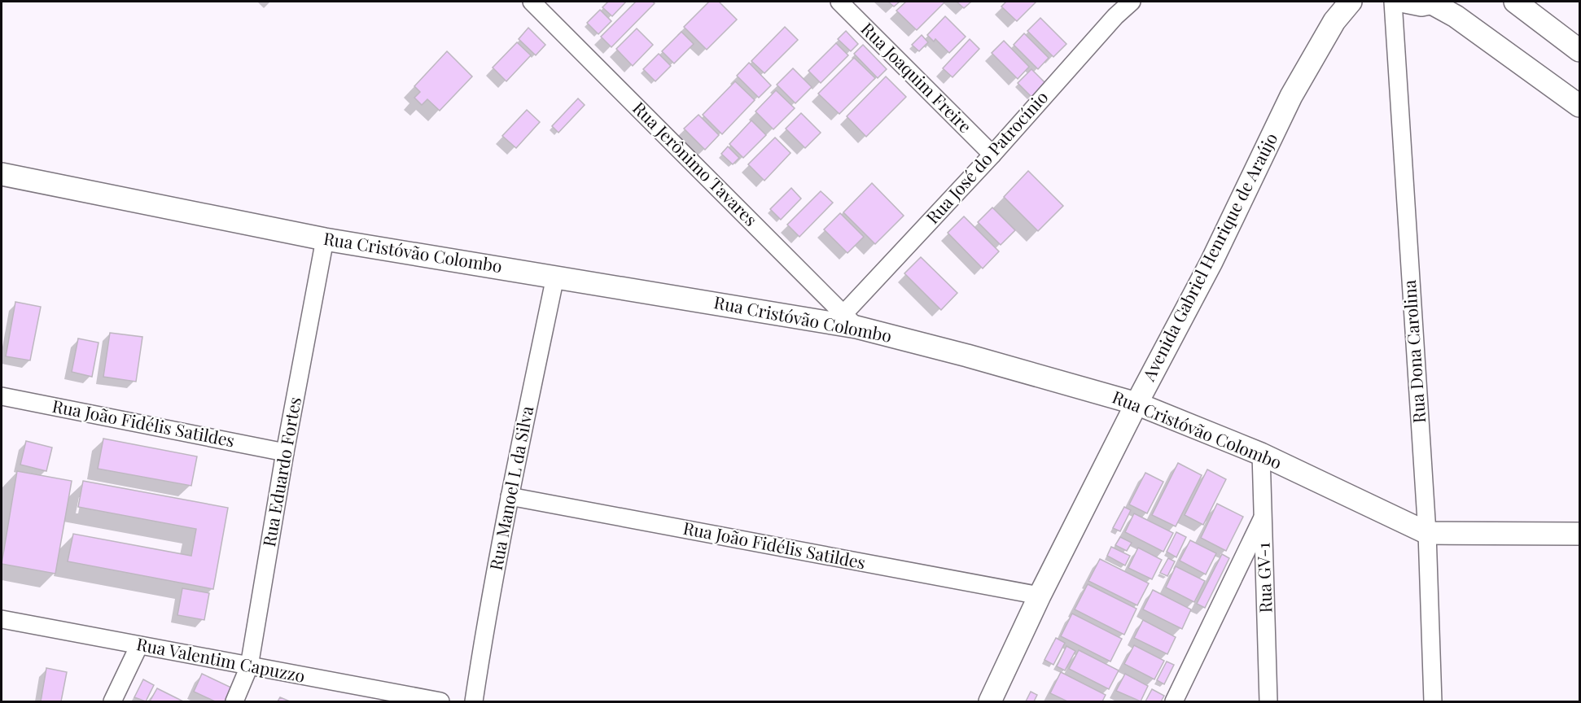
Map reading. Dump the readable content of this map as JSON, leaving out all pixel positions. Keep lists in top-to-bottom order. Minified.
{"streets":{"street":["Rua Joaquim Freire","Rua José do Patrocínio","Rua Jerônimo Tavares","Rua Cristóvão Colombo","Avenida Gabriel Henrique de Araújo","Rua Dona Carolina","Rua João Fidélis Satildes","Rua Eduardo Fortes","Rua Manoel L da Silva","Rua GV-1","Rua Valentim Capuzzo"]},"crossings":[["Rua Joaquim Freire","Rua José do Patrocínio"],["Rua José do Patrocínio","Rua Jerônimo Tavares"],["Rua José do Patrocínio","Rua Cristóvão Colombo"],["Rua Jerônimo Tavares","Rua Cristóvão Colombo"],["Rua Cristóvão Colombo","Avenida Gabriel Henrique de Araújo"],["Rua Cristóvão Colombo","Rua Dona Carolina"],["Rua Cristóvão Colombo","Rua Eduardo Fortes"],["Rua Cristóvão Colombo","Rua Manoel L da Silva"],["Rua Cristóvão Colombo","Rua GV-1"],["Avenida Gabriel Henrique de Araújo","Rua João Fidélis Satildes"],["Rua João Fidélis Satildes","Rua Eduardo Fortes"],["Rua João Fidélis Satildes","Rua Manoel L da Silva"],["Rua Eduardo Fortes","Rua Valentim Capuzzo"]]}
